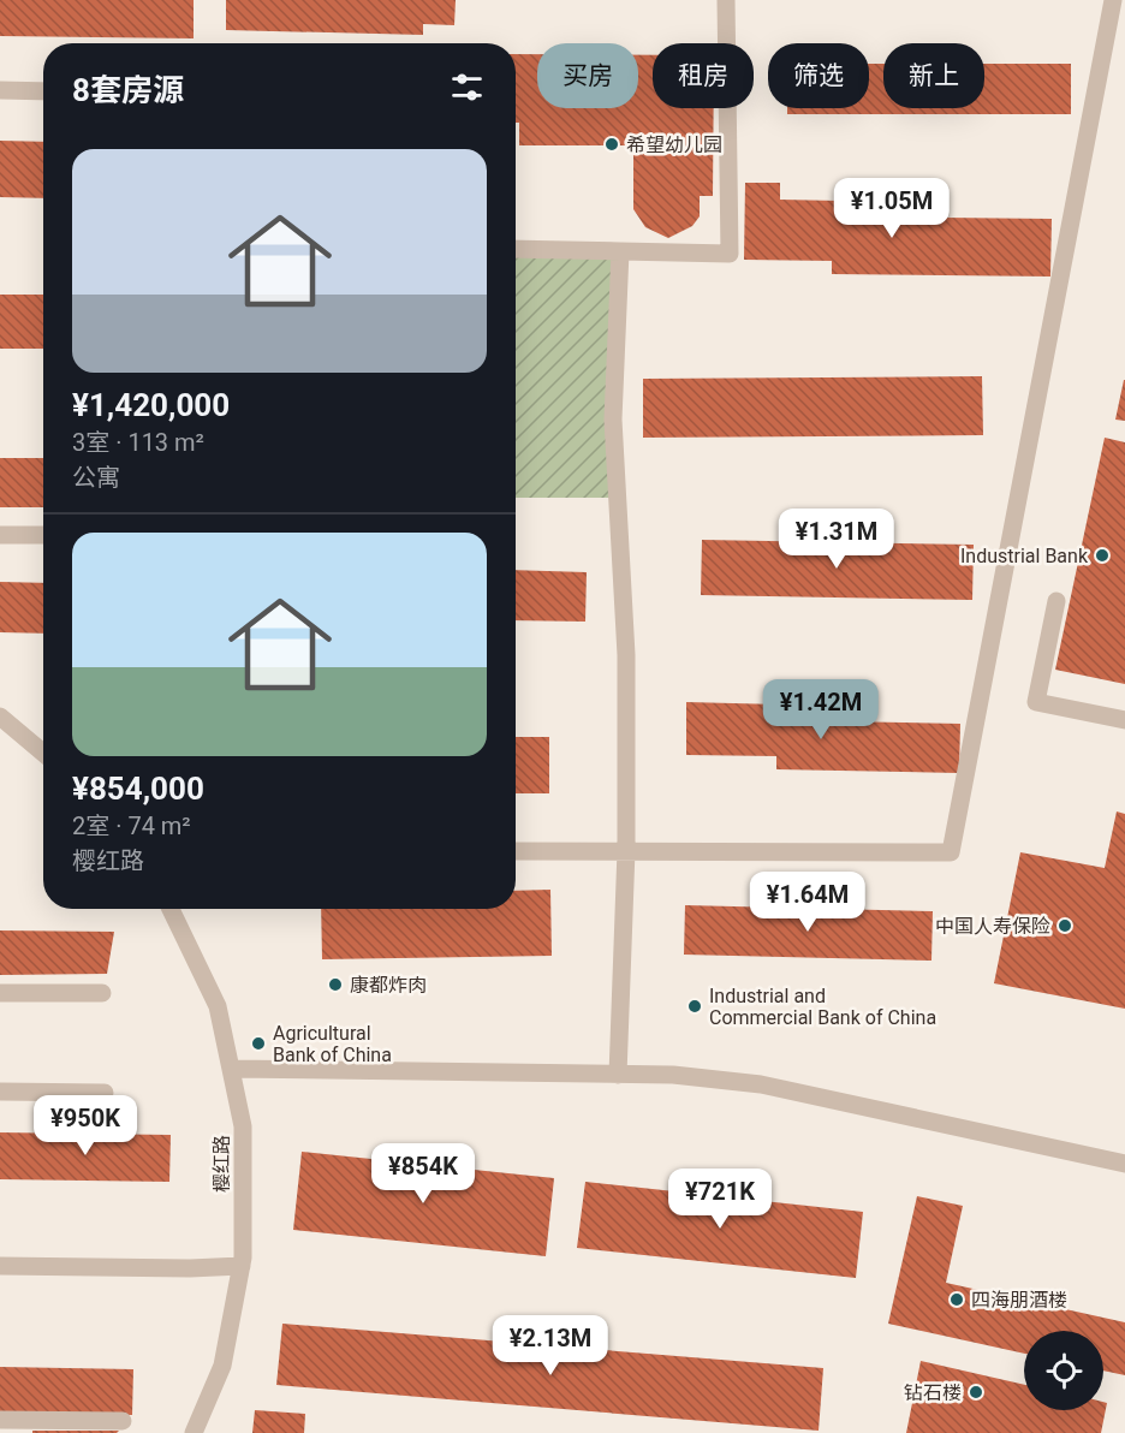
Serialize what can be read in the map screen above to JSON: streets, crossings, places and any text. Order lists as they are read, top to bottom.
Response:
{
  "streets": {
    "street": ["樱红路"]
  },
  "places": [
    "希望幼儿园",
    "Industrial Bank",
    "中国人寿保险",
    "康都炸肉",
    "Industrial and Commercial Bank of China",
    "Agricultural Bank of China",
    "四海朋酒楼",
    "钻石楼"
  ],
  "page": {
    "chip": [
      "买房",
      "租房",
      "筛选",
      "新上"
    ],
    "heading": "8套房源",
    "list": [
      {
        "name": "¥1,420,000",
        "note": "3室 · 113 m² · 公寓"
      },
      {
        "name": "¥854,000",
        "note": "2室 · 74 m² · 樱红路"
      }
    ],
    "price": [
      "¥1.05M",
      "¥1.31M",
      "¥1.42M",
      "¥1.64M",
      "¥950K",
      "¥854K",
      "¥721K",
      "¥2.13M"
    ]
  }
}
